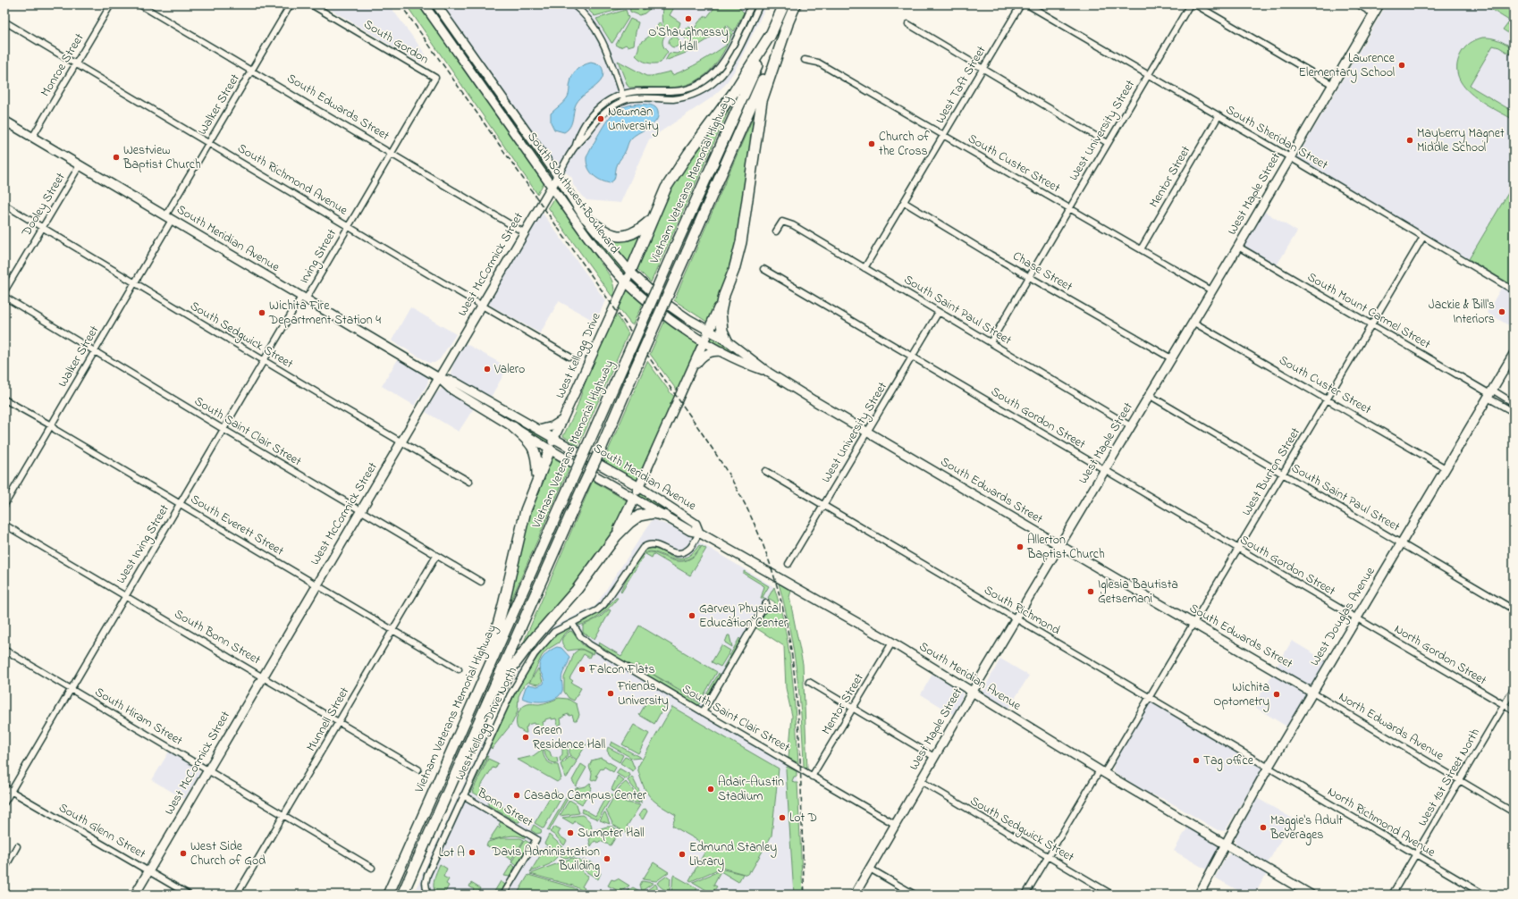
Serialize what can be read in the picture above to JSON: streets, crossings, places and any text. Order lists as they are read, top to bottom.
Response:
{
  "streets": {
    "highway": ["Vietnam Veterans Memorial Highway"],
    "main road": [
      "South Edwards Street",
      "South Southwest Boulevard",
      "West Maple Street",
      "South Meridian Avenue",
      "West McCormick Street",
      "West Kellogg Drive",
      "West Douglas Avenue"
    ],
    "street": [
      "South Gordon",
      "Monroe Street",
      "West Taft Street",
      "Walker Street",
      "West University Street",
      "South Sheridan Street",
      "South Custer Street",
      "Mentor Street",
      "South Richmond Avenue",
      "Dooley Street",
      "Irving Street",
      "Chase Street",
      "South Saint Paul Street",
      "South Mount Carmel Street",
      "South Sedgwick Street",
      "South Gordon Street",
      "South Saint Clair Street",
      "West Burton Street",
      "South Everett Street",
      "West Irving Street",
      "South Richmond",
      "South Bonn Street",
      "North Gordon Street",
      "South Hiram Street",
      "Munnell Street",
      "West Kellogg Drive North",
      "North Edwards Avenue",
      "West 1st Street North",
      "Bonn Street",
      "North Richmond Avenue",
      "South Glenn Street"
    ]
  },
  "crossings": [
    ["South Gordon", "Irving Street"],
    ["Monroe Street", "South Richmond Avenue"],
    ["Monroe Street", "South Meridian Avenue"],
    ["West Taft Street", "South Custer Street"],
    ["West Taft Street", "Chase Street"],
    ["West Taft Street", "South Saint Paul Street"],
    ["Walker Street", "South Edwards Street"],
    ["Walker Street", "South Richmond Avenue"],
    ["Walker Street", "South Meridian Avenue"],
    ["Walker Street", "South Sedgwick Street"],
    ["Walker Street", "South Saint Clair Street"],
    ["Walker Street", "South Everett Street"],
    ["South Edwards Street", "West University Street"],
    ["South Edwards Street", "South Southwest Boulevard"],
    ["South Edwards Street", "West Maple Street"],
    ["South Edwards Street", "Irving Street"],
    ["South Edwards Street", "West McCormick Street"],
    ["South Edwards Street", "West Burton Street"],
    ["South Edwards Street", "West Douglas Avenue"],
    ["South Edwards Street", "North Edwards Avenue"],
    ["West University Street", "South Sheridan Street"],
    ["West University Street", "South Custer Street"],
    ["West University Street", "Chase Street"],
    ["West University Street", "South Saint Paul Street"],
    ["West University Street", "South Gordon Street"],
    ["West University Street", "South Richmond"],
    ["South Sheridan Street", "Mentor Street"],
    ["South Sheridan Street", "West Maple Street"],
    ["South Sheridan Street", "West Burton Street"],
    ["South Custer Street", "Mentor Street"],
    ["South Custer Street", "West Maple Street"],
    ["South Custer Street", "West Burton Street"],
    ["South Custer Street", "West Douglas Avenue"],
    ["Mentor Street", "South Meridian Avenue"],
    ["Mentor Street", "South Saint Clair Street"],
    ["South Richmond Avenue", "Irving Street"],
    ["South Richmond Avenue", "West McCormick Street"],
    ["South Southwest Boulevard", "West McCormick Street"],
    ["South Southwest Boulevard", "West Kellogg Drive"],
    ["West Maple Street", "South Meridian Avenue"],
    ["West Maple Street", "Chase Street"],
    ["West Maple Street", "South Saint Paul Street"],
    ["West Maple Street", "South Mount Carmel Street"],
    ["West Maple Street", "South Sedgwick Street"],
    ["West Maple Street", "South Gordon Street"],
    ["West Maple Street", "South Saint Clair Street"],
    ["West Maple Street", "South Richmond"],
    ["Dooley Street", "South Meridian Avenue"],
    ["Dooley Street", "South Sedgwick Street"],
    ["South Meridian Avenue", "Irving Street"],
    ["South Meridian Avenue", "West McCormick Street"],
    ["South Meridian Avenue", "West Kellogg Drive"],
    ["South Meridian Avenue", "West Burton Street"],
    ["South Meridian Avenue", "West Irving Street"],
    ["South Meridian Avenue", "West Douglas Avenue"],
    ["South Meridian Avenue", "West Kellogg Drive North"],
    ["Irving Street", "West Irving Street"],
    ["West McCormick Street", "South Sedgwick Street"],
    ["West McCormick Street", "South Saint Clair Street"],
    ["West McCormick Street", "South Everett Street"],
    ["West McCormick Street", "South Bonn Street"],
    ["West McCormick Street", "South Hiram Street"],
    ["West McCormick Street", "South Glenn Street"],
    ["South Saint Paul Street", "West Burton Street"],
    ["South Saint Paul Street", "West Douglas Avenue"],
    ["South Mount Carmel Street", "West Burton Street"],
    ["South Mount Carmel Street", "West Douglas Avenue"],
    ["South Sedgwick Street", "West Burton Street"],
    ["South Sedgwick Street", "West Irving Street"],
    ["South Gordon Street", "West Burton Street"],
    ["South Gordon Street", "West Douglas Avenue"],
    ["South Gordon Street", "North Gordon Street"],
    ["South Saint Clair Street", "West Irving Street"],
    ["South Saint Clair Street", "Munnell Street"],
    ["South Saint Clair Street", "West Kellogg Drive North"],
    ["West Burton Street", "South Richmond"],
    ["South Everett Street", "West Irving Street"],
    ["South Everett Street", "Munnell Street"],
    ["West Irving Street", "South Bonn Street"],
    ["West Irving Street", "South Hiram Street"],
    ["West Irving Street", "South Glenn Street"],
    ["South Richmond", "West Douglas Avenue"],
    ["South Richmond", "North Richmond Avenue"],
    ["West Douglas Avenue", "North Gordon Street"],
    ["West Douglas Avenue", "North Edwards Avenue"],
    ["West Douglas Avenue", "North Richmond Avenue"],
    ["South Bonn Street", "Munnell Street"],
    ["North Gordon Street", "West 1st Street North"],
    ["South Hiram Street", "Munnell Street"],
    ["West Kellogg Drive North", "Bonn Street"],
    ["North Edwards Avenue", "West 1st Street North"],
    ["West 1st Street North", "North Richmond Avenue"]
  ],
  "places": [
    "O'Shaughnessy Hall",
    "Lawrence Elementary School",
    "Newman University",
    "Mayberry Magnet Middle School",
    "Church of the Cross",
    "Westview Baptist Church",
    "Jackie & Bill's Interiors",
    "Wichita Fire Department Station 4",
    "Valero",
    "Allerton Baptist Church",
    "Iglesia Bautista Getsemani",
    "Garvey Physical Education Center",
    "Falcon Flats",
    "Friends University",
    "Wichita Optometry",
    "Green Residence Hall",
    "Tag office",
    "Adair-Austin Stadium",
    "Casado Campus Center",
    "Lot D",
    "Maggie's Adult Beverages",
    "Sumpter Hall",
    "Lot A",
    "West Side Church of God",
    "Edmund Stanley Library",
    "Davis Administration Building"
  ]
}
